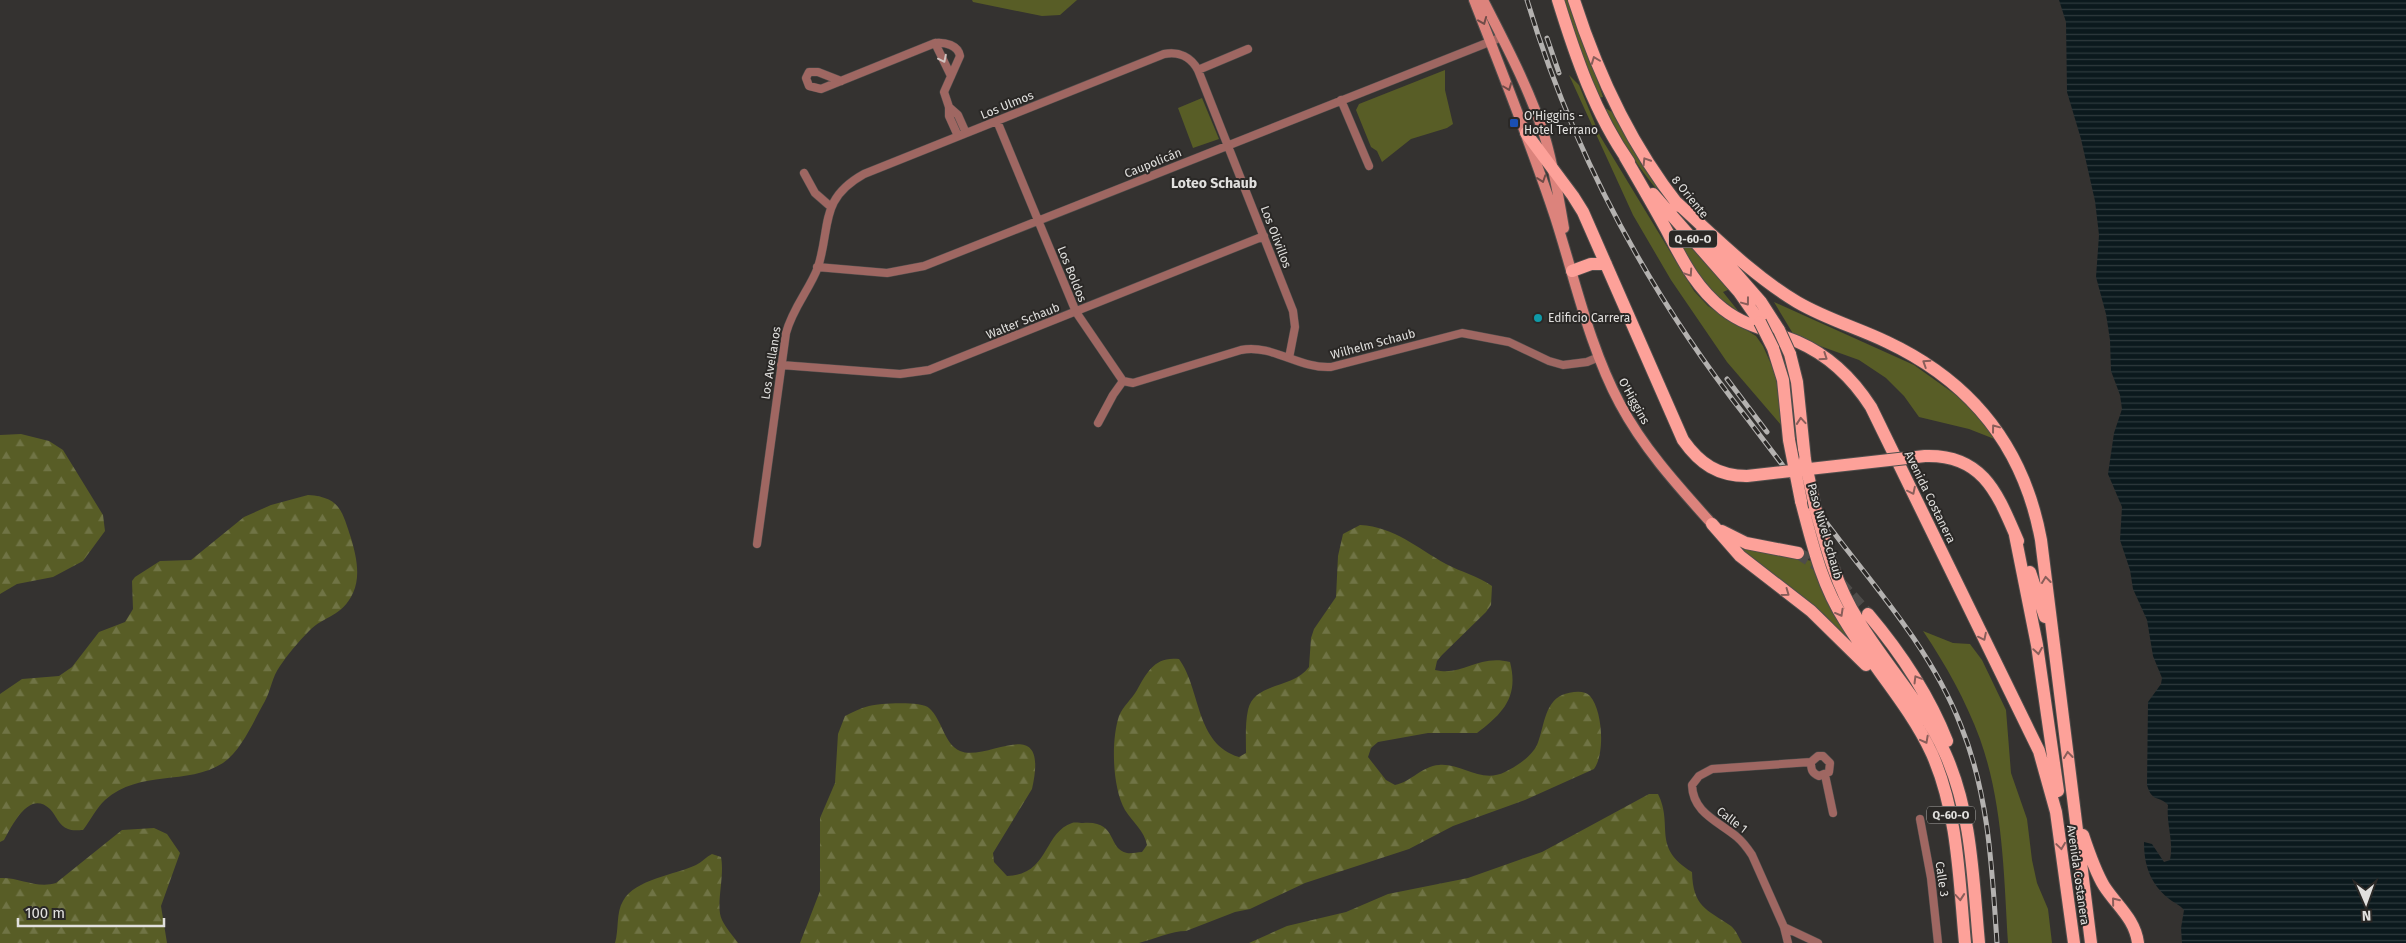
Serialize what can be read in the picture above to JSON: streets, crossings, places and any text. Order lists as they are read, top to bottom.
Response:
{
  "streets": {
    "main road": [
      "8 Oriente",
      "Q-60-O",
      "O'Higgins",
      "Avenida Costanera",
      "Paso Nivel Schaub"
    ],
    "street": [
      "Los Ulmos",
      "Caupolicán",
      "Los Olivillos",
      "Los Boldos",
      "Walter Schaub",
      "Wilhelm Schaub",
      "Los Avellanos",
      "Calle 1",
      "Calle 3"
    ]
  },
  "crossings": [
    ["Los Ulmos", "Los Olivillos"],
    ["Los Ulmos", "Los Boldos"],
    ["Los Ulmos", "Los Avellanos"],
    ["Caupolicán", "Los Olivillos"],
    ["Caupolicán", "Los Boldos"],
    ["Caupolicán", "Los Avellanos"],
    ["Caupolicán", "O'Higgins"],
    ["8 Oriente", "Avenida Costanera"],
    ["8 Oriente", "Paso Nivel Schaub"],
    ["Los Olivillos", "Walter Schaub"],
    ["Los Olivillos", "Wilhelm Schaub"],
    ["Q-60-O", "Paso Nivel Schaub"],
    ["Los Boldos", "Walter Schaub"],
    ["Los Boldos", "Wilhelm Schaub"],
    ["Walter Schaub", "Los Avellanos"],
    ["Wilhelm Schaub", "O'Higgins"]
  ],
  "districts": ["Loteo Schaub"],
  "places": {
    "transit": ["O'Higgins - Hotel Terrano"],
    "other": ["Edificio Carrera"]
  },
  "scale_bar": "100 m",
  "north": "bottom"
}
